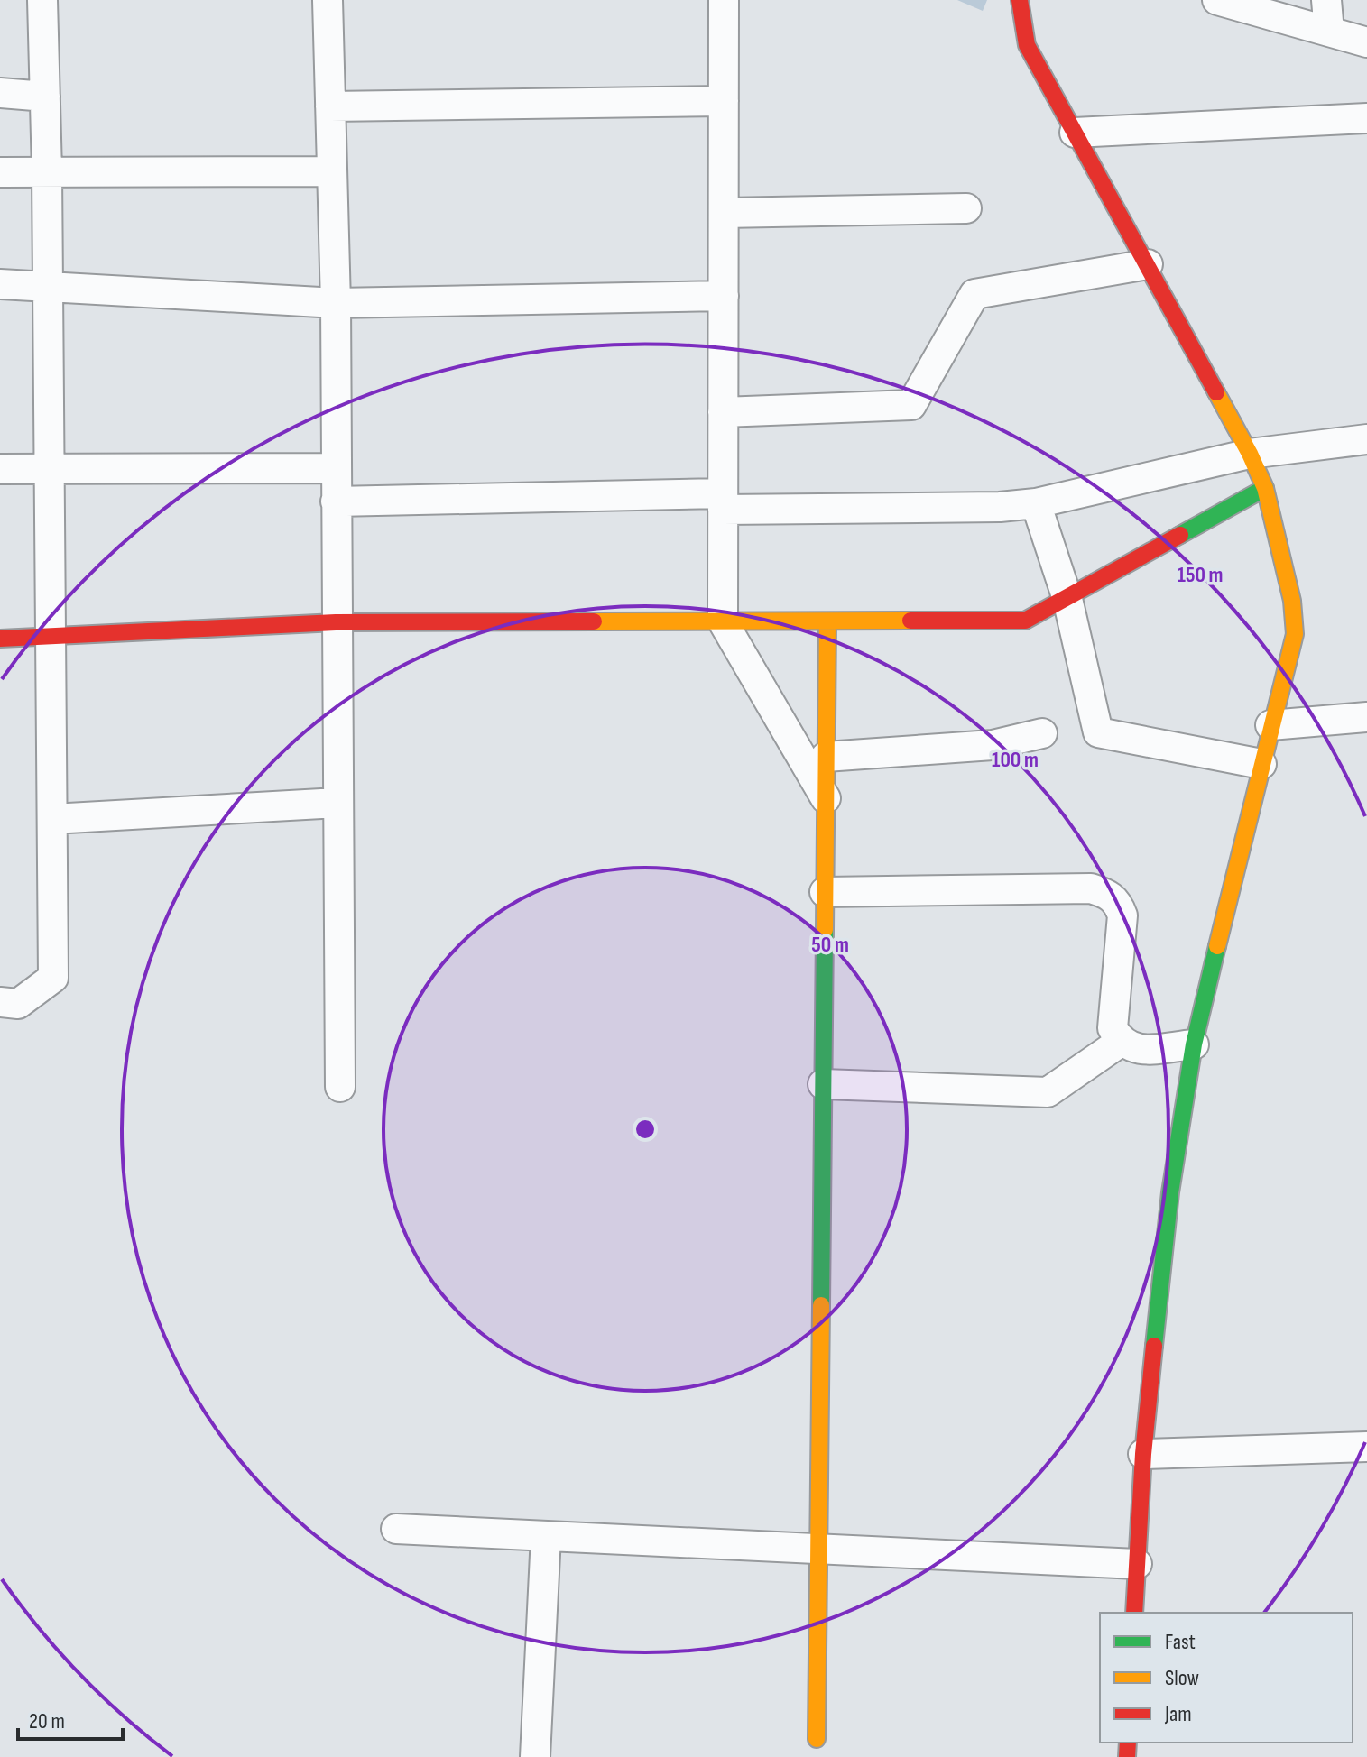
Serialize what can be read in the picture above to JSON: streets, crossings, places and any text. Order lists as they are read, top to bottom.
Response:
{
  "legend": ["Fast", "Slow", "Jam"],
  "scale_bar": "20 m",
  "rings": ["150 m", "100 m", "50 m"]
}
